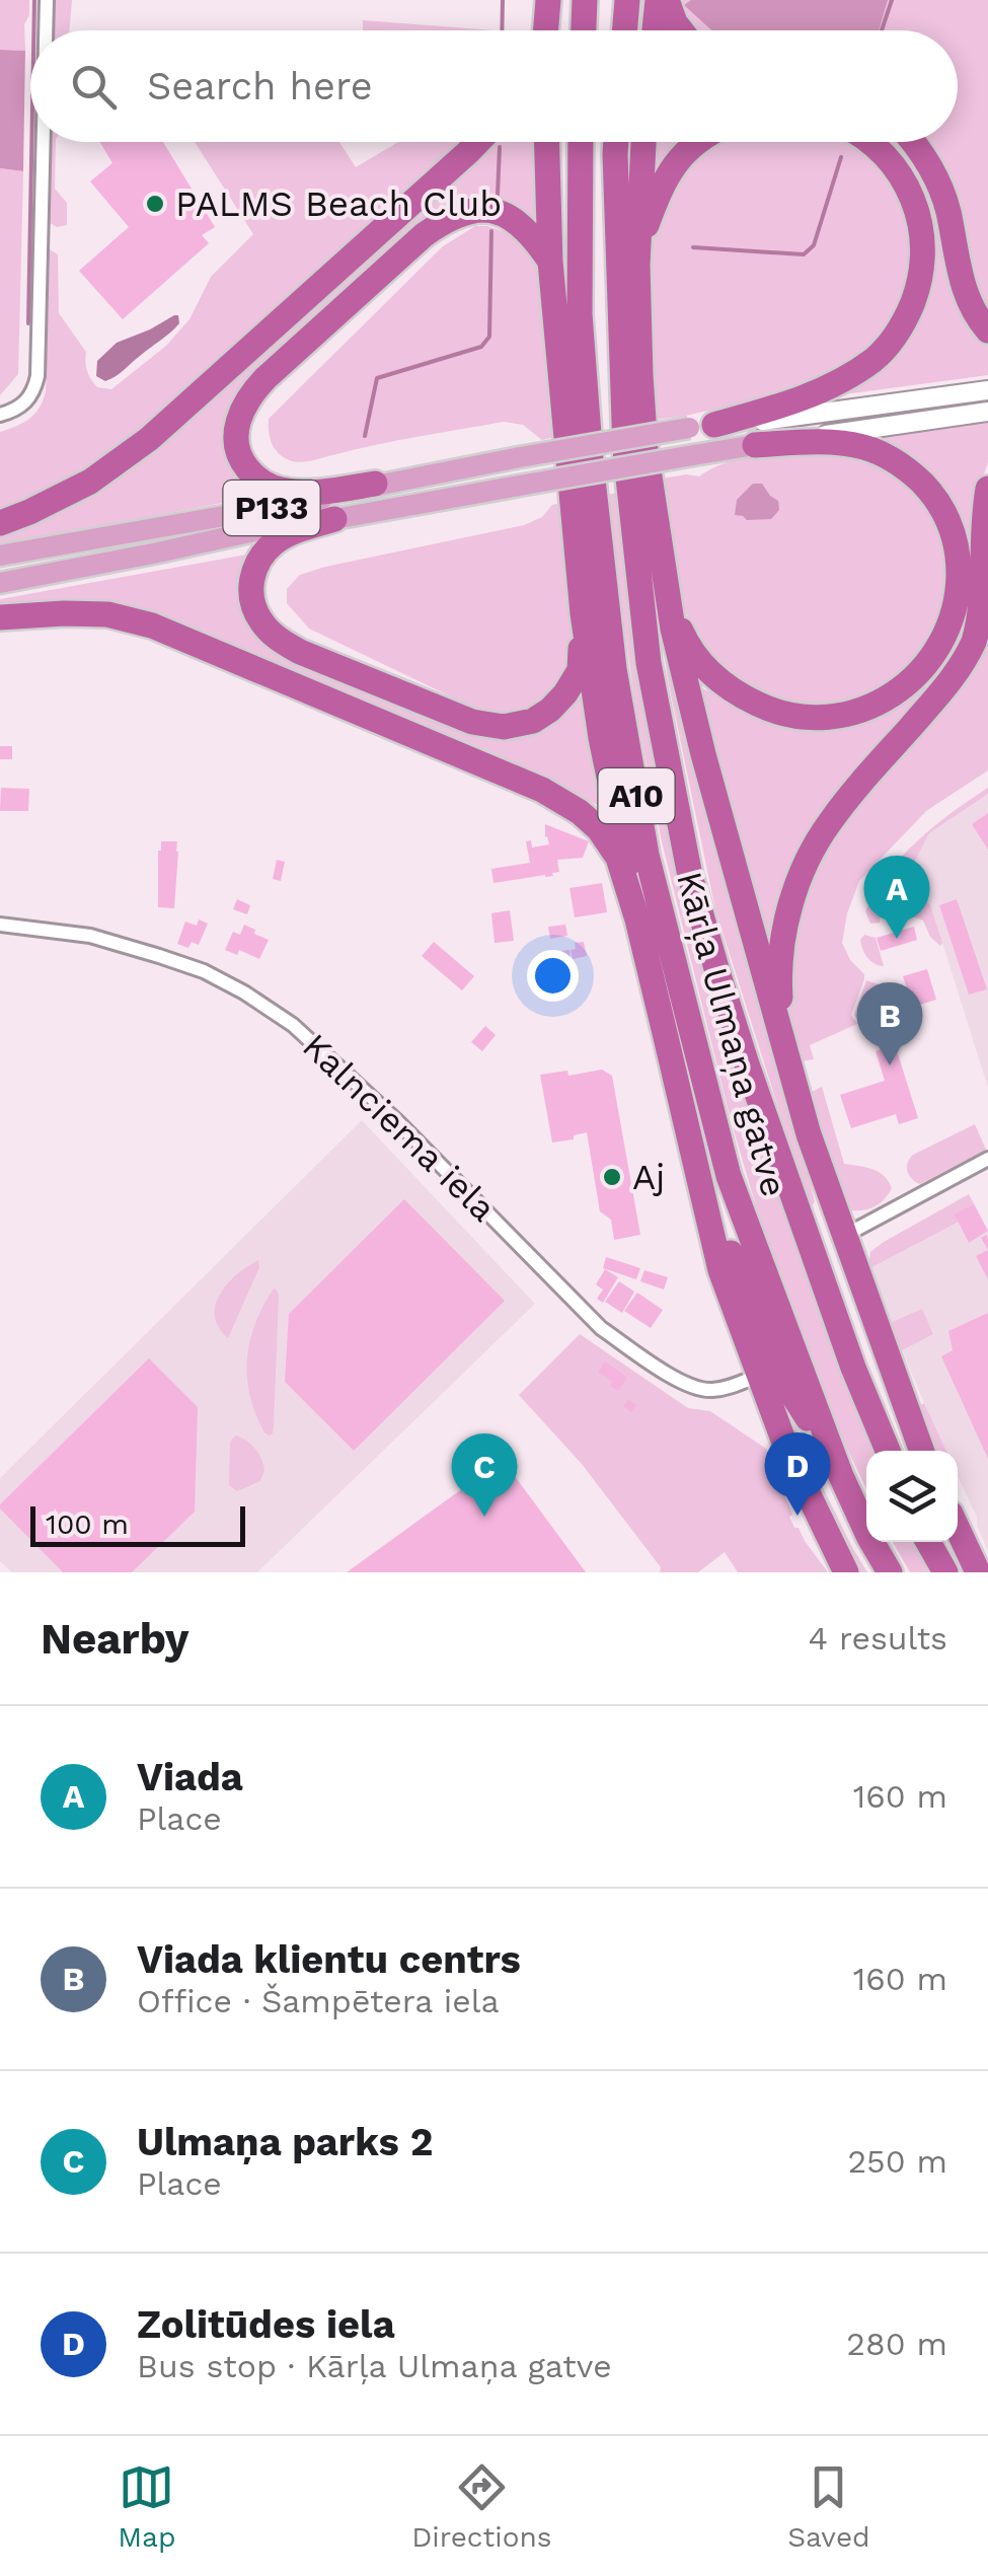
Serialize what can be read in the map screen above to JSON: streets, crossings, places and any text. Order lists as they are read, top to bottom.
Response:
{
  "streets": {
    "highway": ["A10", "Kārļa Ulmaņa gatve"],
    "main road": ["P133"],
    "street": ["Kalnciema iela"]
  },
  "places": ["PALMS Beach Club", "Aj"],
  "scale_bar": "100 m",
  "page": {
    "search": "Search here",
    "pins": [
      "A",
      "B",
      "D",
      "C"
    ],
    "scale": "100 m",
    "heading": ["Nearby", "4 results"],
    "list": [
      {
        "mark": "A",
        "name": "Viada",
        "note": "Place",
        "value": "160 m"
      },
      {
        "mark": "B",
        "name": "Viada klientu centrs",
        "note": "Office · Šampētera iela",
        "value": "160 m"
      },
      {
        "mark": "C",
        "name": "Ulmaņa parks 2",
        "note": "Place",
        "value": "250 m"
      },
      {
        "mark": "D",
        "name": "Zolitūdes iela",
        "note": "Bus stop · Kārļa Ulmaņa gatve",
        "value": "280 m"
      }
    ],
    "nav": ["Map", "Directions", "Saved"]
  }
}
